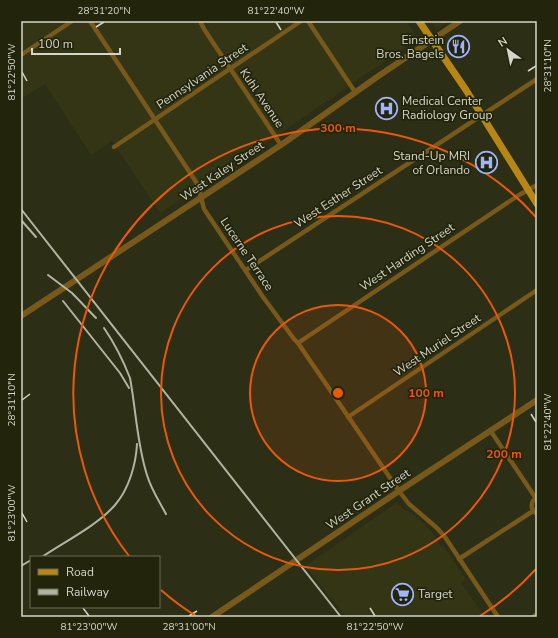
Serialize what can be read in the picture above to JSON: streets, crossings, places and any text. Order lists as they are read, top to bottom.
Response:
{
  "streets": {
    "street": [
      "Pennsylvania Street",
      "Kuhl Avenue",
      "West Kaley Street",
      "West Esther Street",
      "Lucerne Terrace",
      "West Harding Street",
      "West Muriel Street",
      "West Grant Street"
    ]
  },
  "crossings": [
    ["Pennsylvania Street", "Kuhl Avenue"],
    ["Pennsylvania Street", "Lucerne Terrace"],
    ["Kuhl Avenue", "West Kaley Street"],
    ["West Kaley Street", "Lucerne Terrace"],
    ["West Esther Street", "Lucerne Terrace"],
    ["Lucerne Terrace", "West Harding Street"],
    ["Lucerne Terrace", "West Muriel Street"],
    ["Lucerne Terrace", "West Grant Street"]
  ],
  "places": {
    "restaurant": ["Einstein Bros. Bagels"],
    "hospital": ["Medical Center Radiology Group", "Stand-Up MRI of Orlando"],
    "supermarket": ["Target"]
  },
  "legend": ["Road", "Railway"],
  "scale_bar": "100 m",
  "north": "top left",
  "coordinates": [
    "28°31'20\"N",
    "81°22'40\"W",
    "28°31'10\"N",
    "81°22'50\"W",
    "81°23'00\"W",
    "28°31'00\"N"
  ],
  "rings": ["300 m", "100 m", "200 m"]
}
